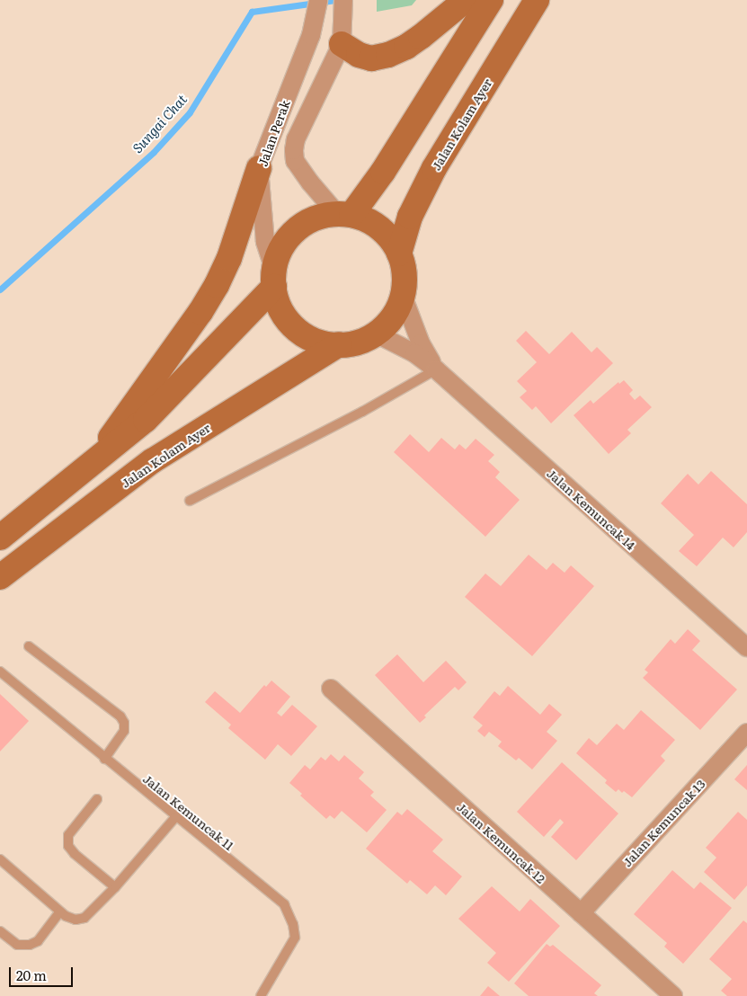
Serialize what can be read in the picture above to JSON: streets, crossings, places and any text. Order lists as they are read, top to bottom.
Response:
{
  "streets": {
    "main road": ["Jalan Kolam Ayer"],
    "street": [
      "Jalan Perak",
      "Jalan Kemuncak 14",
      "Jalan Kemuncak 13",
      "Jalan Kemuncak 12"
    ],
    "lane": ["Jalan Kemuncak 11"]
  },
  "crossings": [
    ["Jalan Kolam Ayer", "Jalan Perak"],
    ["Jalan Kolam Ayer", "Jalan Kemuncak 14"],
    ["Jalan Perak", "Jalan Kemuncak 14"],
    ["Jalan Kemuncak 13", "Jalan Kemuncak 12"]
  ],
  "water": ["Sungai Chat"],
  "scale_bar": "20 m"
}
